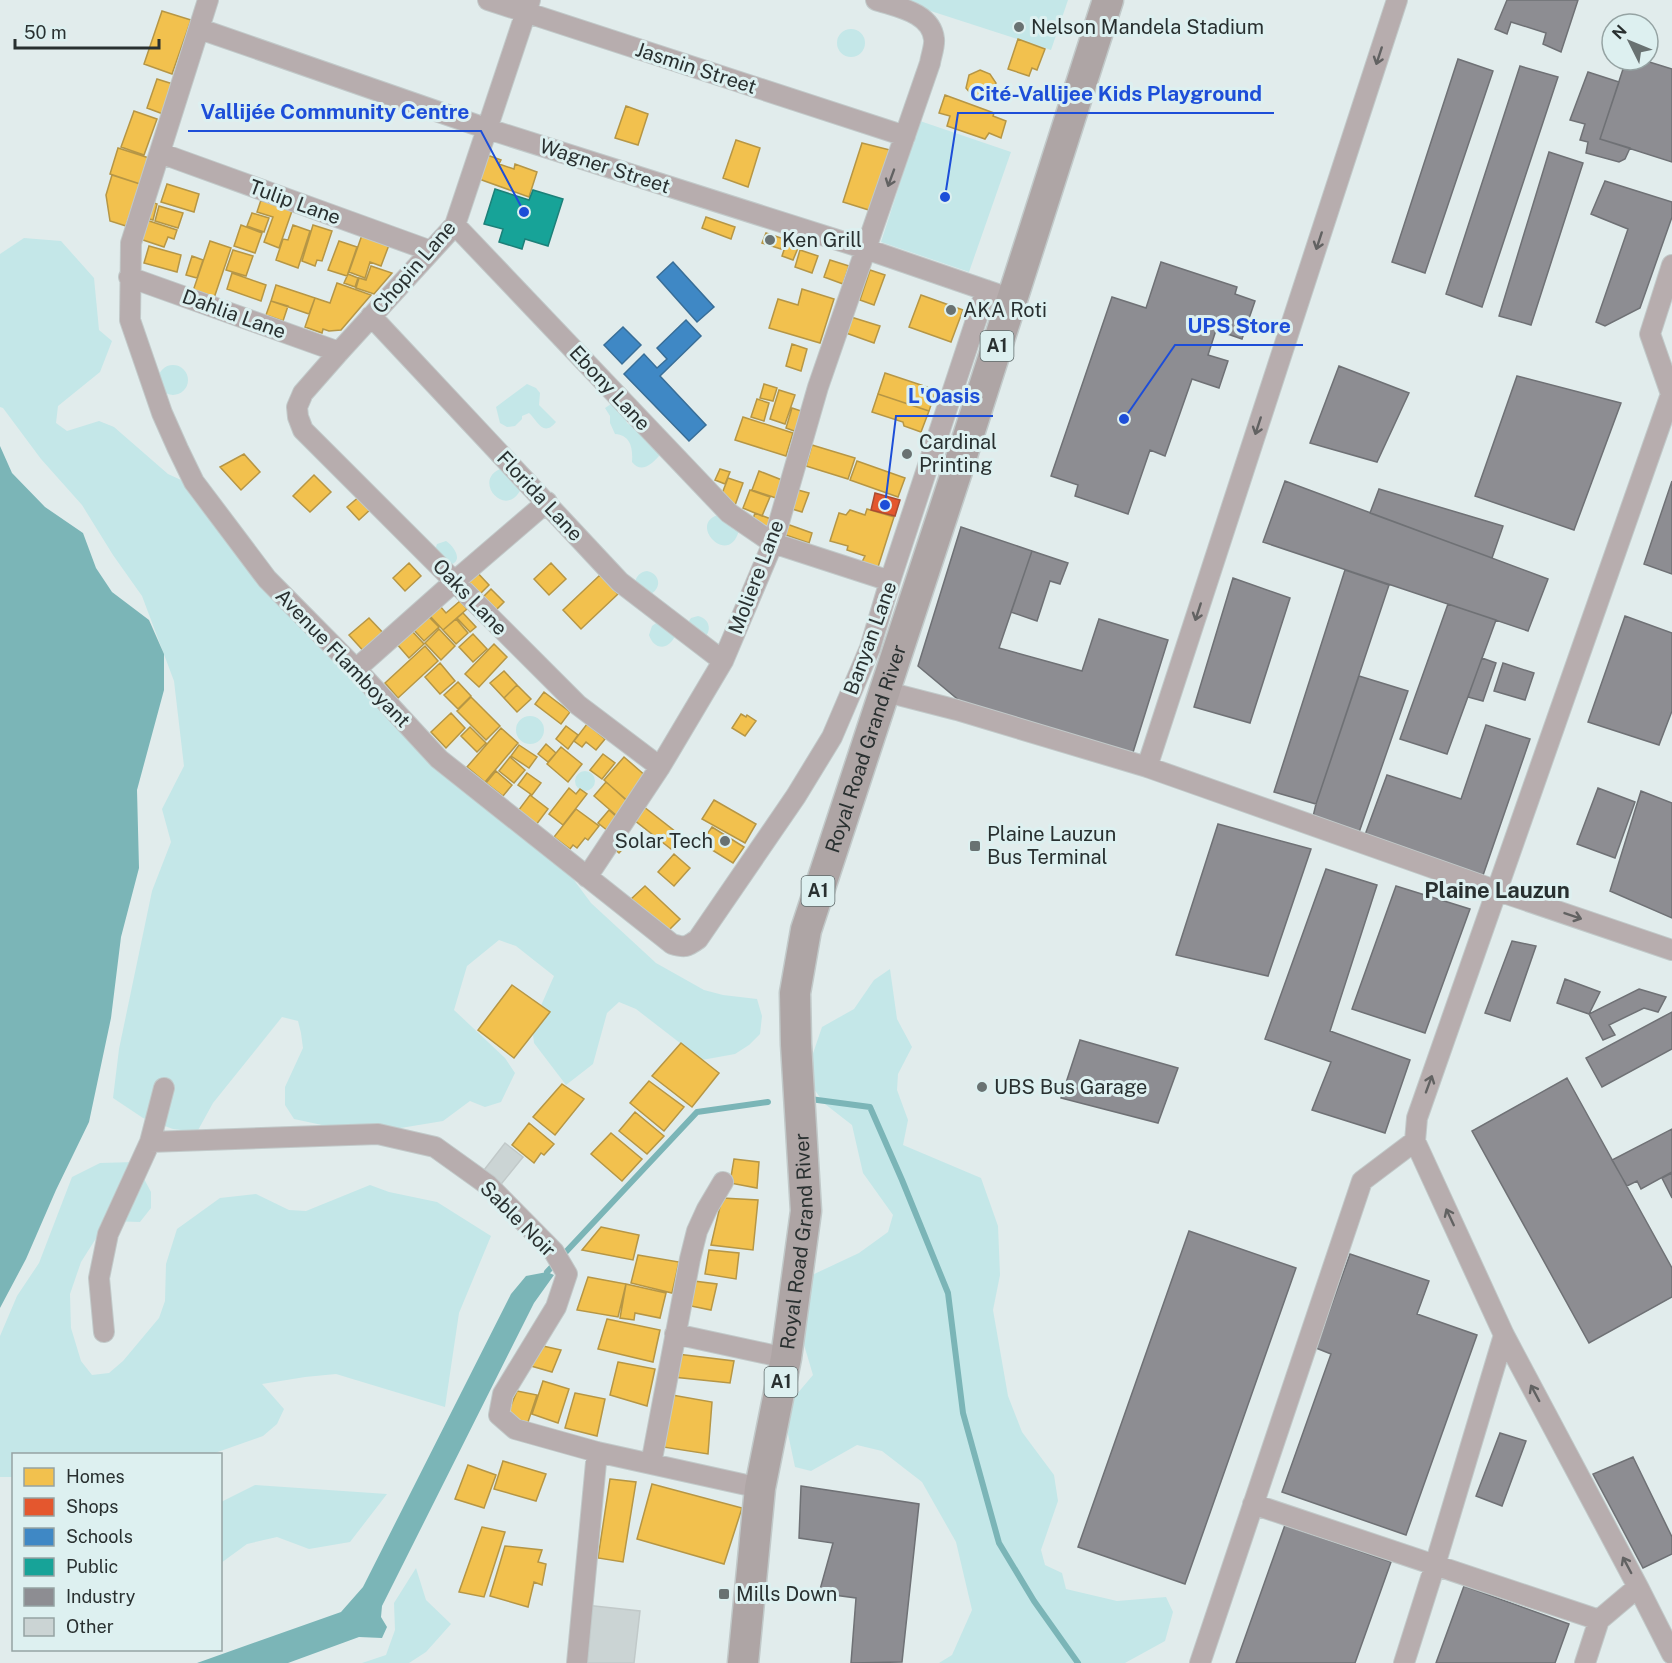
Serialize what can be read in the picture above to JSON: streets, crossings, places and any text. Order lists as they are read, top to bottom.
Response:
{
  "streets": {
    "main road": ["A1", "Royal Road Grand River"],
    "street": [
      "Jasmin Street",
      "Wagner Street",
      "Tulip Lane",
      "Chopin Lane",
      "Dahlia Lane",
      "Ebony Lane",
      "Florida Lane",
      "Moliere Lane",
      "Oaks Lane",
      "Banyan Lane",
      "Avenue Flamboyant",
      "Sable Noir"
    ]
  },
  "crossings": [
    ["Jasmin Street", "Chopin Lane"],
    ["Jasmin Street", "Moliere Lane"],
    ["Wagner Street", "Chopin Lane"],
    ["Wagner Street", "Moliere Lane"],
    ["Wagner Street", "Banyan Lane"],
    ["Wagner Street", "Avenue Flamboyant"],
    ["Wagner Street", "Royal Road Grand River"],
    ["Tulip Lane", "Chopin Lane"],
    ["Tulip Lane", "Avenue Flamboyant"],
    ["Chopin Lane", "Dahlia Lane"],
    ["Chopin Lane", "Ebony Lane"],
    ["Chopin Lane", "Florida Lane"],
    ["Chopin Lane", "Oaks Lane"],
    ["Dahlia Lane", "Avenue Flamboyant"],
    ["Ebony Lane", "Moliere Lane"],
    ["Ebony Lane", "Banyan Lane"],
    ["Florida Lane", "Moliere Lane"],
    ["Moliere Lane", "Oaks Lane"],
    ["Moliere Lane", "Avenue Flamboyant"],
    ["Banyan Lane", "Avenue Flamboyant"],
    ["Banyan Lane", "Royal Road Grand River"],
    ["Royal Road Grand River", "Sable Noir"]
  ],
  "districts": ["Plaine Lauzun"],
  "places": {
    "other": [
      "Nelson Mandela Stadium",
      "Cité-Vallijee Kids Playground",
      "Vallijée Community Centre",
      "Ken Grill",
      "AKA Roti",
      "UPS Store",
      "Cardinal Printing",
      "L'Oasis",
      "Solar Tech",
      "UBS Bus Garage"
    ],
    "transit": ["Plaine Lauzun Bus Terminal", "Mills Down"]
  },
  "legend": [
    "Homes",
    "Shops",
    "Schools",
    "Public",
    "Industry",
    "Other"
  ],
  "scale_bar": "50 m",
  "north": "top left"
}
